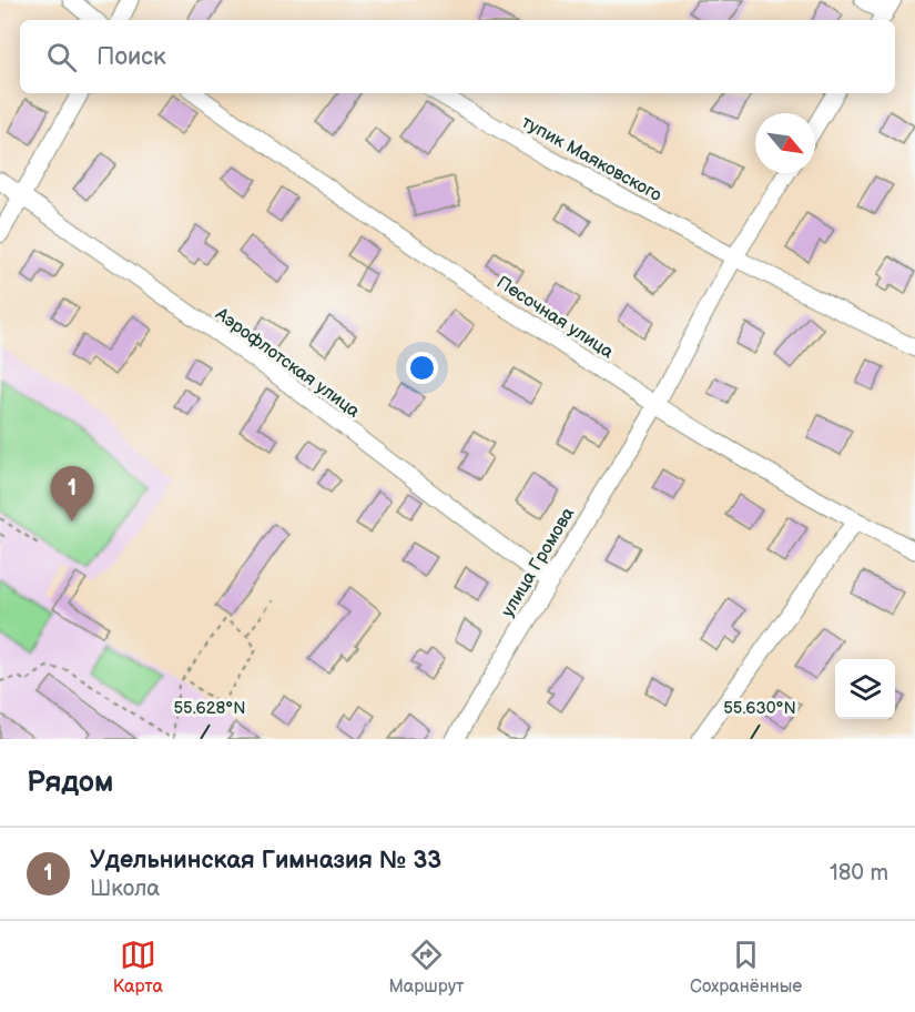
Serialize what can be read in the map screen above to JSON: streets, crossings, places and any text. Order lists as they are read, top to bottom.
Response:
{
  "streets": {
    "street": [
      "тупик Маяковского",
      "Песочная улица",
      "Аэрофлотская улица",
      "улица Громова"
    ]
  },
  "crossings": [
    ["тупик Маяковского", "улица Громова"],
    ["Песочная улица", "улица Громова"],
    ["Аэрофлотская улица", "улица Громова"]
  ],
  "north": "bottom right",
  "page": {
    "search": "Поиск",
    "pins": "1",
    "heading": "Рядом",
    "list": [
      {
        "mark": "1",
        "name": "Удельнинская Гимназия № 33",
        "note": "Школа",
        "value": "180 m"
      }
    ],
    "nav": ["Карта", "Маршрут", "Сохранённые"]
  },
  "coordinates": ["55.628°N", "55.630°N"]
}
